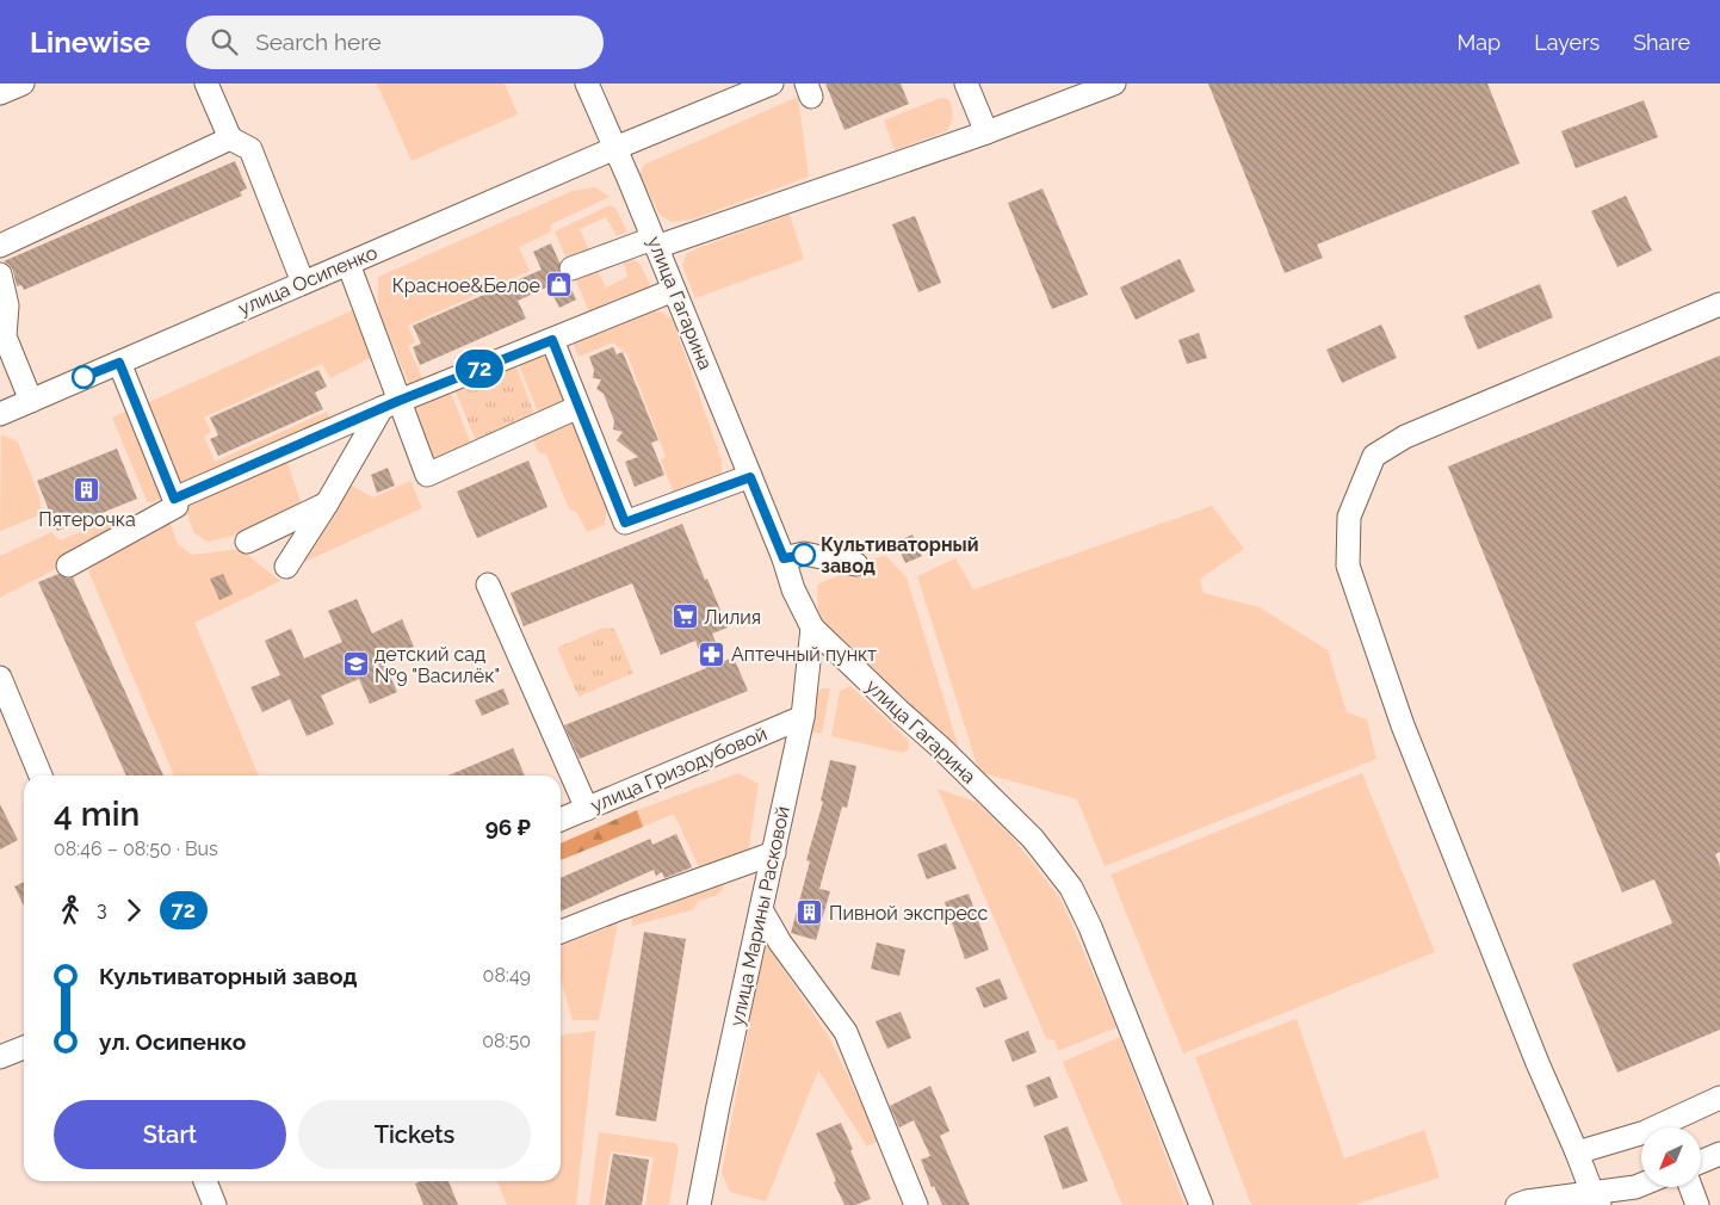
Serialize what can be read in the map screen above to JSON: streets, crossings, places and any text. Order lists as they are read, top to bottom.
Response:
{
  "streets": {
    "street": [
      "улица Осипенко",
      "улица Гагарина",
      "улица Гризодубовой",
      "улица Марины Расковой"
    ]
  },
  "crossings": [
    ["улица Осипенко", "улица Гагарина"],
    ["улица Гагарина", "улица Марины Расковой"],
    ["улица Гризодубовой", "улица Марины Расковой"]
  ],
  "places": {
    "shop": ["Красное&Белое"],
    "building": ["Пятерочка", "Пивной экспресс"],
    "other": ["Культиваторный завод"],
    "supermarket": ["Лилия"],
    "pharmacy": ["Аптечный пункт"],
    "school or university": ["детский сад №9 \"Василёк\""]
  },
  "lines": ["bus line 72"],
  "north": "bottom left",
  "page": {
    "header": "Linewise",
    "search": "Search here",
    "nav": ["Map", "Layers", "Share"],
    "on_map": "72",
    "heading": ["4 min", "08:46 – 08:50 · Bus", "96 ₽"],
    "legs": ["3", "72"],
    "list": [
      {
        "name": "Культиваторный завод",
        "value": "08:49"
      },
      {
        "name": "ул. Осипенко",
        "value": "08:50"
      }
    ],
    "buttons": ["Start", "Tickets"]
  }
}
